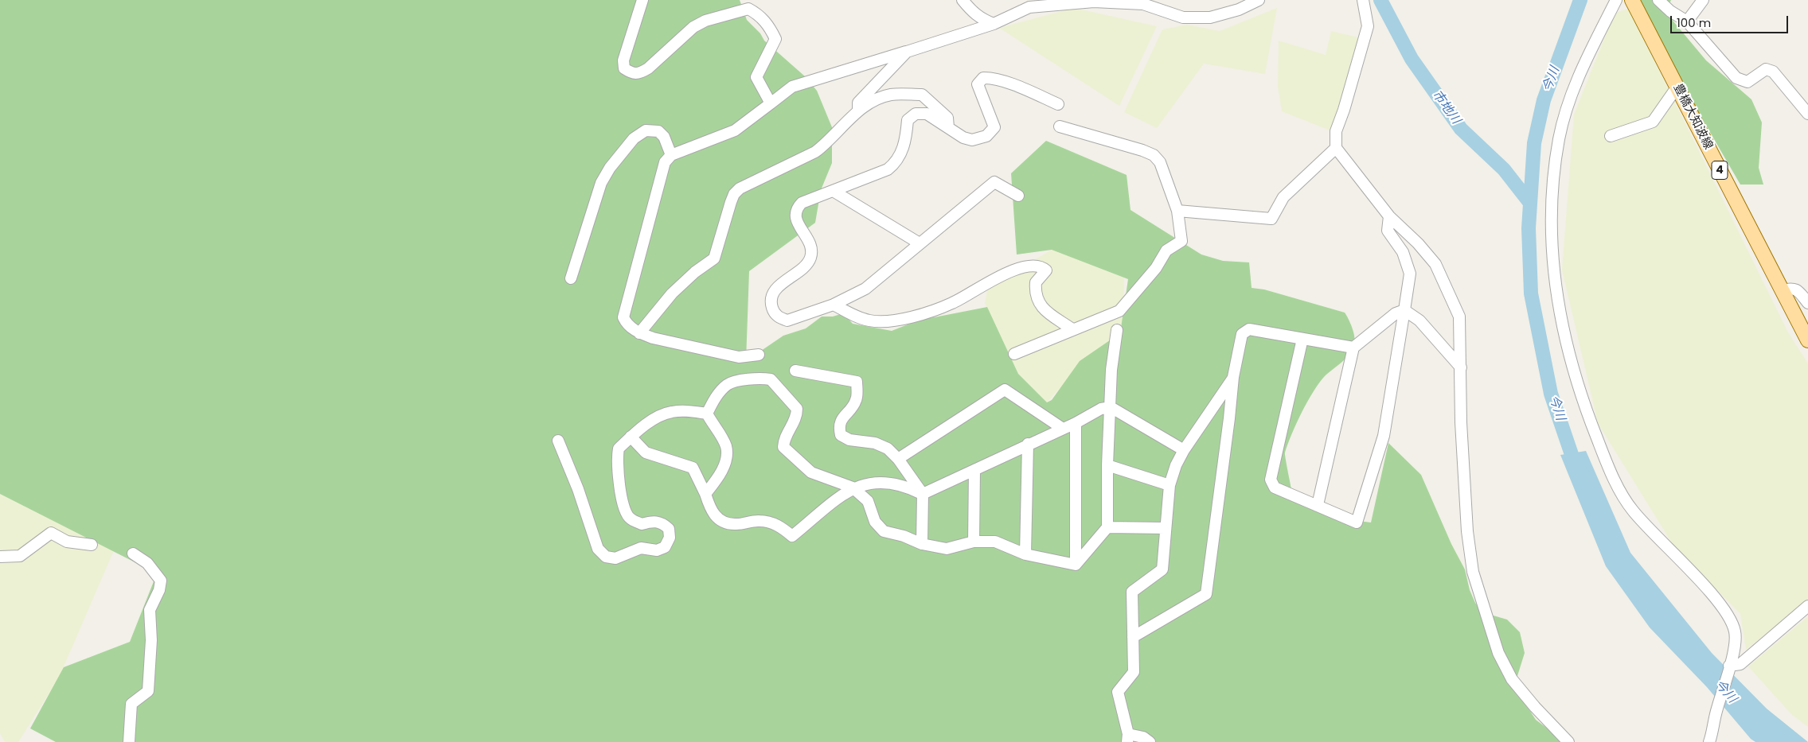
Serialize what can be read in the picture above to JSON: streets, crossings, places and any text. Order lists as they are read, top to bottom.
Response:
{
  "streets": {
    "main road": ["豊橋大知波線", "4"]
  },
  "water": ["今川", "市地川"],
  "scale_bar": "100 m"
}
